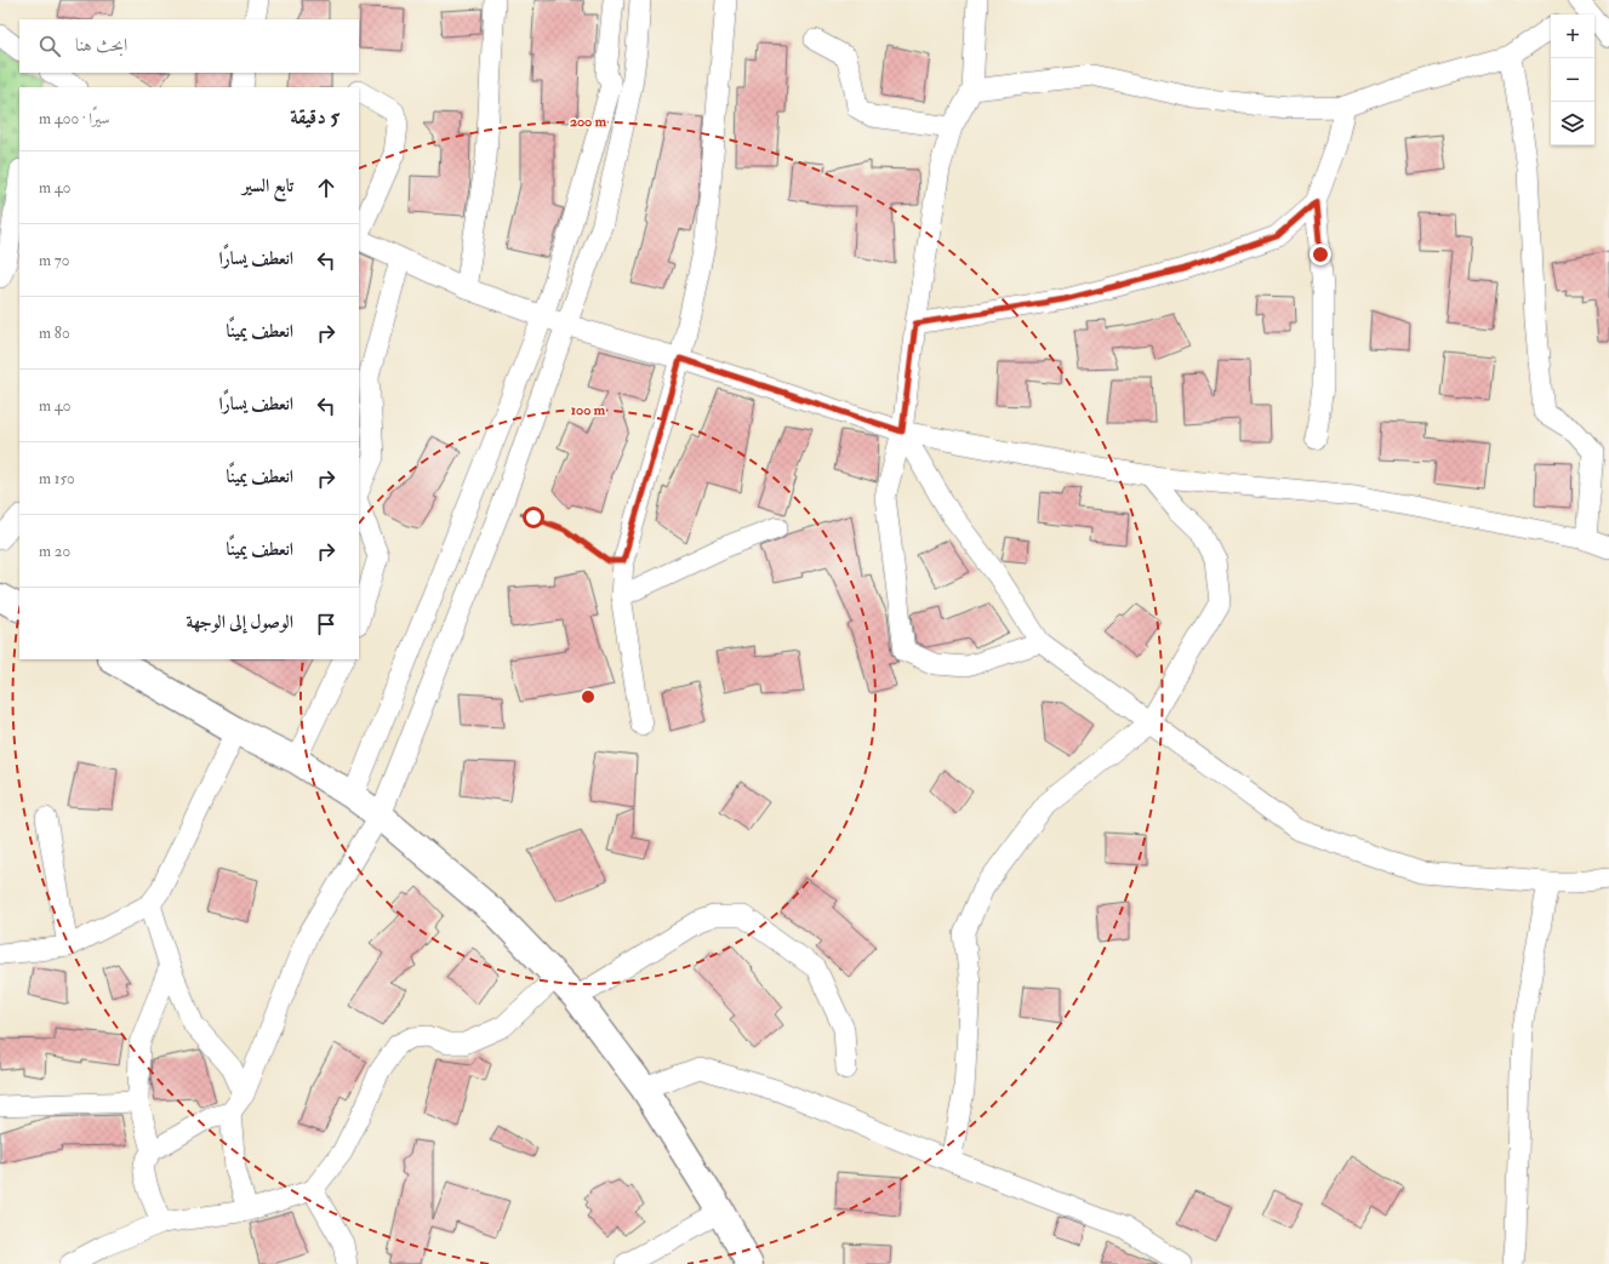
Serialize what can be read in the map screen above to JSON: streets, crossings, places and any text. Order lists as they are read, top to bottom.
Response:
{
  "page": {
    "map_buttons": ["+", "−"],
    "search": "ابحث هنا",
    "heading": ["5 دقيقة", "سيرًا · 400 m"],
    "list": [
      ["تابع السير", "40 m"],
      ["انعطف يسارًا", "70 m"],
      ["انعطف يمينًا", "80 m"],
      ["انعطف يسارًا", "40 m"],
      ["انعطف يمينًا", "150 m"],
      ["انعطف يمينًا", "20 m"],
      "الوصول إلى الوجهة"
    ]
  },
  "rings": ["200 m", "100 m"]
}
